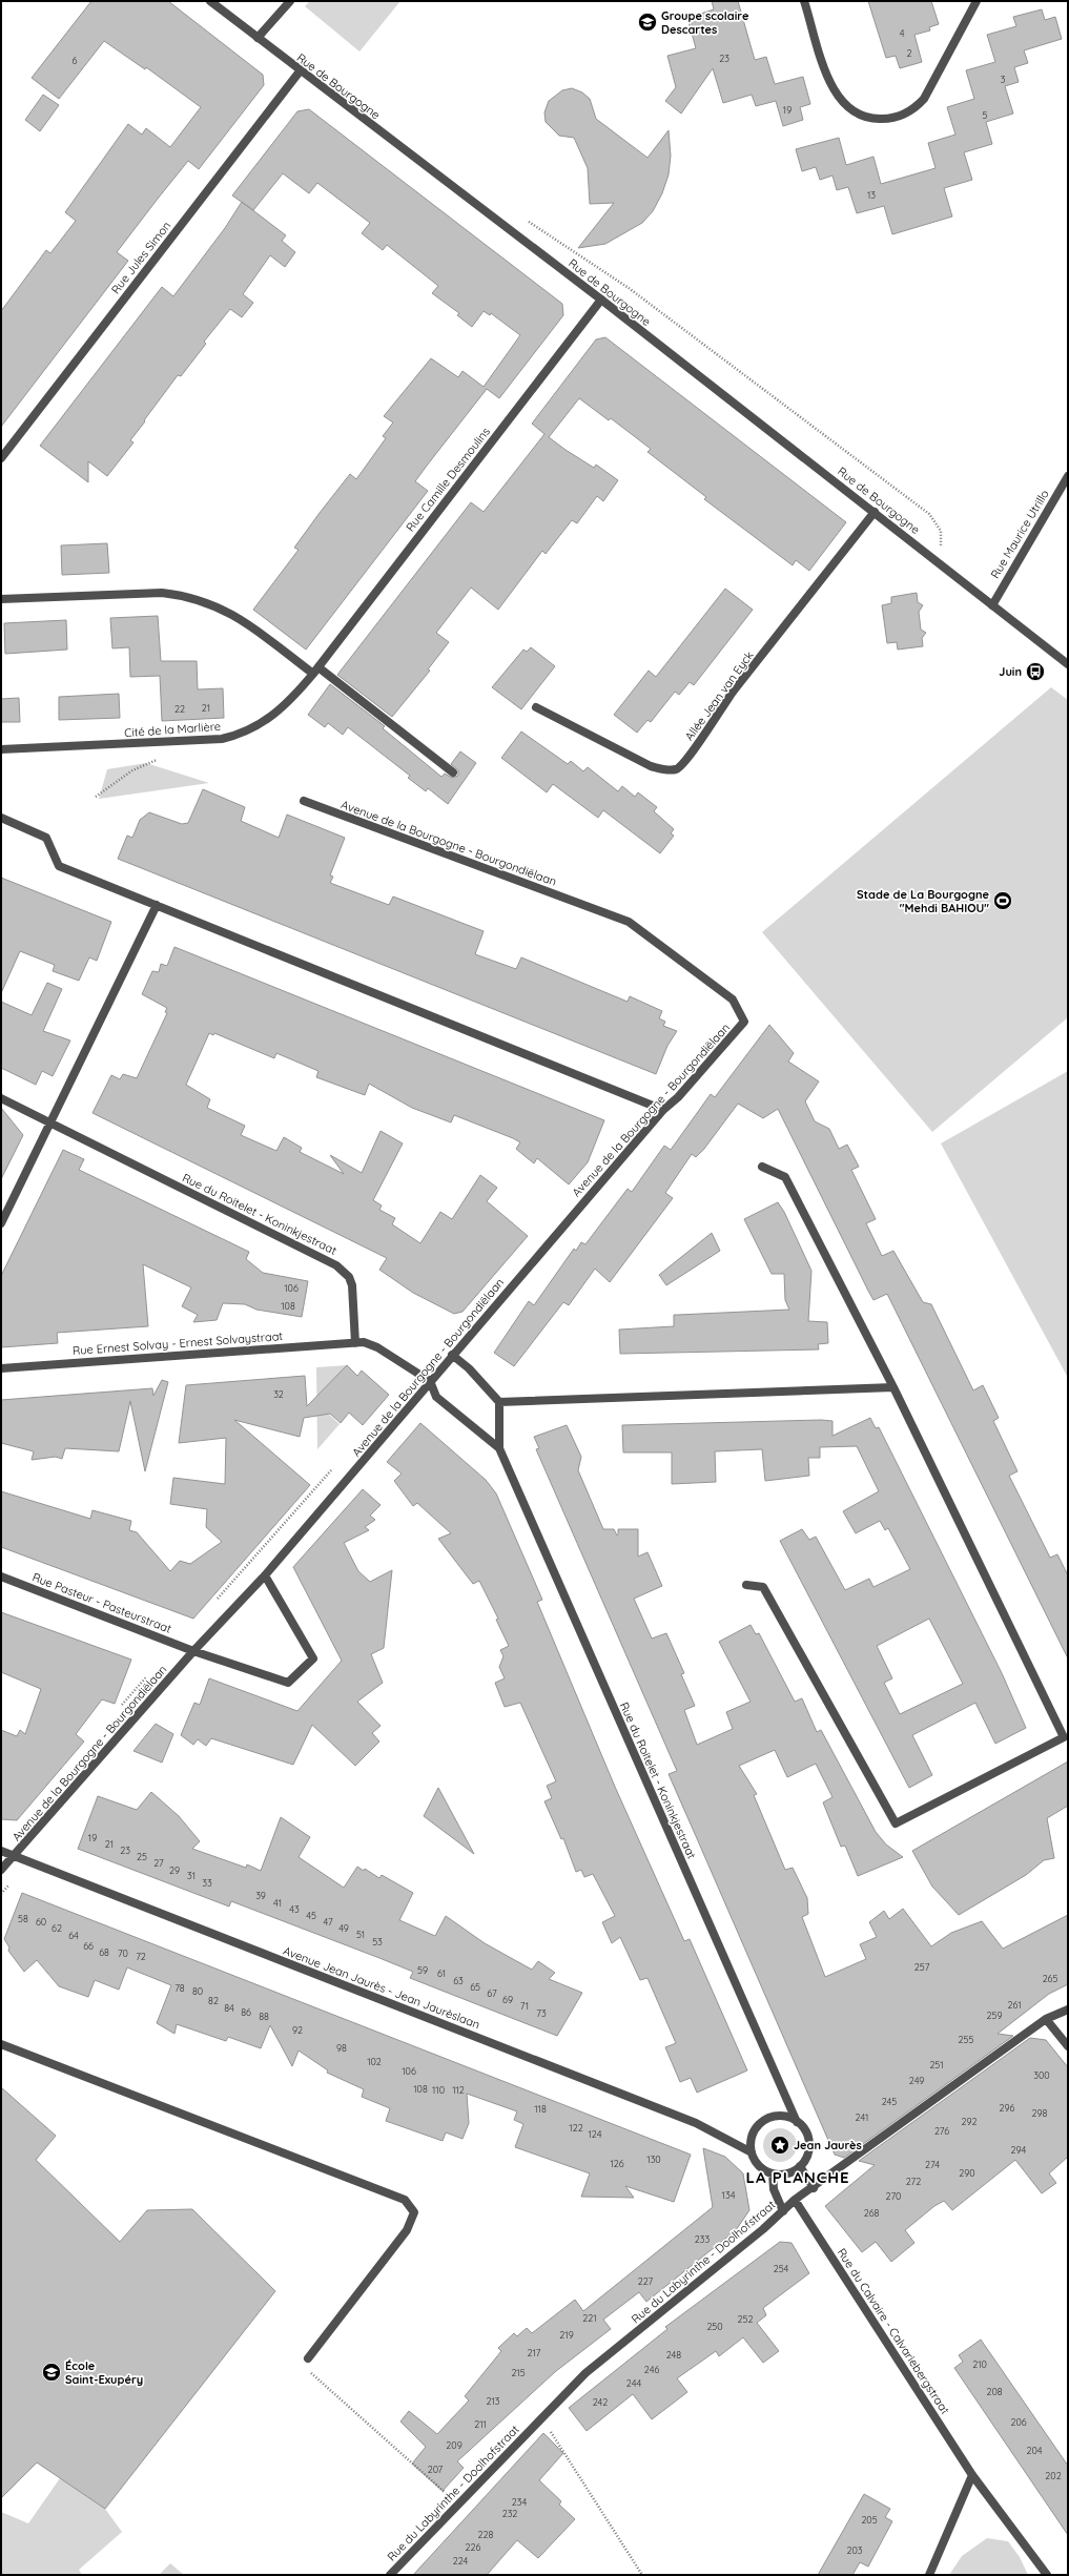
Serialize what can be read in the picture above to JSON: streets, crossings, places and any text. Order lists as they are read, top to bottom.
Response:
{
  "streets": {
    "street": [
      "Rue de Bourgogne",
      "Rue Jules Simon",
      "Rue Camille Desmoulins",
      "Rue Maurice Utrillo",
      "Allée Jean van Eyck",
      "Cité de la Marlière",
      "Avenue de la Bourgogne - Bourgondiëlaan",
      "Rue du Roitelet - Koninkjestraat",
      "Rue Ernest Solvay - Ernest Solvaystraat",
      "Rue Pasteur - Pasteurstraat",
      "Avenue Jean Jaurès - Jean Jaurèslaan",
      "Rue du Labyrinthe - Doolhofstraat",
      "Rue du Calvaire - Calvariebergstraat"
    ]
  },
  "crossings": [
    ["Rue de Bourgogne", "Rue Jules Simon"],
    ["Rue de Bourgogne", "Rue Camille Desmoulins"],
    ["Rue de Bourgogne", "Rue Maurice Utrillo"],
    ["Rue de Bourgogne", "Allée Jean van Eyck"],
    ["Rue Camille Desmoulins", "Cité de la Marlière"],
    ["Avenue de la Bourgogne - Bourgondiëlaan", "Rue du Roitelet - Koninkjestraat"],
    ["Avenue de la Bourgogne - Bourgondiëlaan", "Rue Pasteur - Pasteurstraat"],
    ["Avenue de la Bourgogne - Bourgondiëlaan", "Avenue Jean Jaurès - Jean Jaurèslaan"],
    ["Rue du Roitelet - Koninkjestraat", "Rue Ernest Solvay - Ernest Solvaystraat"],
    ["Rue du Roitelet - Koninkjestraat", "Avenue Jean Jaurès - Jean Jaurèslaan"],
    ["Rue du Labyrinthe - Doolhofstraat", "Rue du Calvaire - Calvariebergstraat"]
  ],
  "districts": ["LA PLANCHE"],
  "places": {
    "school or university": ["Groupe scolaire Descartes", "École Saint-Exupéry"],
    "bus stop": ["Juin"],
    "sports": ["Stade de La Bourgogne \"Mehdi BAHIOU\""],
    "place": ["Jean Jaurès"]
  },
  "house_numbers": [
    "4",
    "2",
    "23",
    "6",
    "3",
    "19",
    "5",
    "13",
    "21",
    "22",
    "106",
    "108",
    "32",
    "19",
    "21",
    "23",
    "25",
    "27",
    "29",
    "31",
    "33",
    "39",
    "41",
    "43",
    "45",
    "58",
    "60",
    "47",
    "62",
    "49",
    "51",
    "64",
    "53",
    "66",
    "68",
    "70",
    "72",
    "257",
    "59",
    "61",
    "265",
    "63",
    "65",
    "78",
    "80",
    "67",
    "69",
    "82",
    "261",
    "71",
    "84",
    "86",
    "73",
    "259",
    "88",
    "92",
    "255",
    "98",
    "102",
    "251",
    "106",
    "300",
    "249",
    "108",
    "110",
    "112",
    "245",
    "296",
    "118",
    "298",
    "241",
    "292",
    "122",
    "276",
    "124",
    "294",
    "130",
    "126",
    "274",
    "290",
    "272",
    "134",
    "270",
    "268",
    "233",
    "254",
    "227",
    "221",
    "252",
    "250",
    "219",
    "217",
    "248",
    "210",
    "246",
    "215",
    "244",
    "208",
    "213",
    "242",
    "206",
    "211",
    "209",
    "204",
    "207",
    "202",
    "234",
    "232",
    "205",
    "228",
    "226",
    "203",
    "224"
  ]
}
